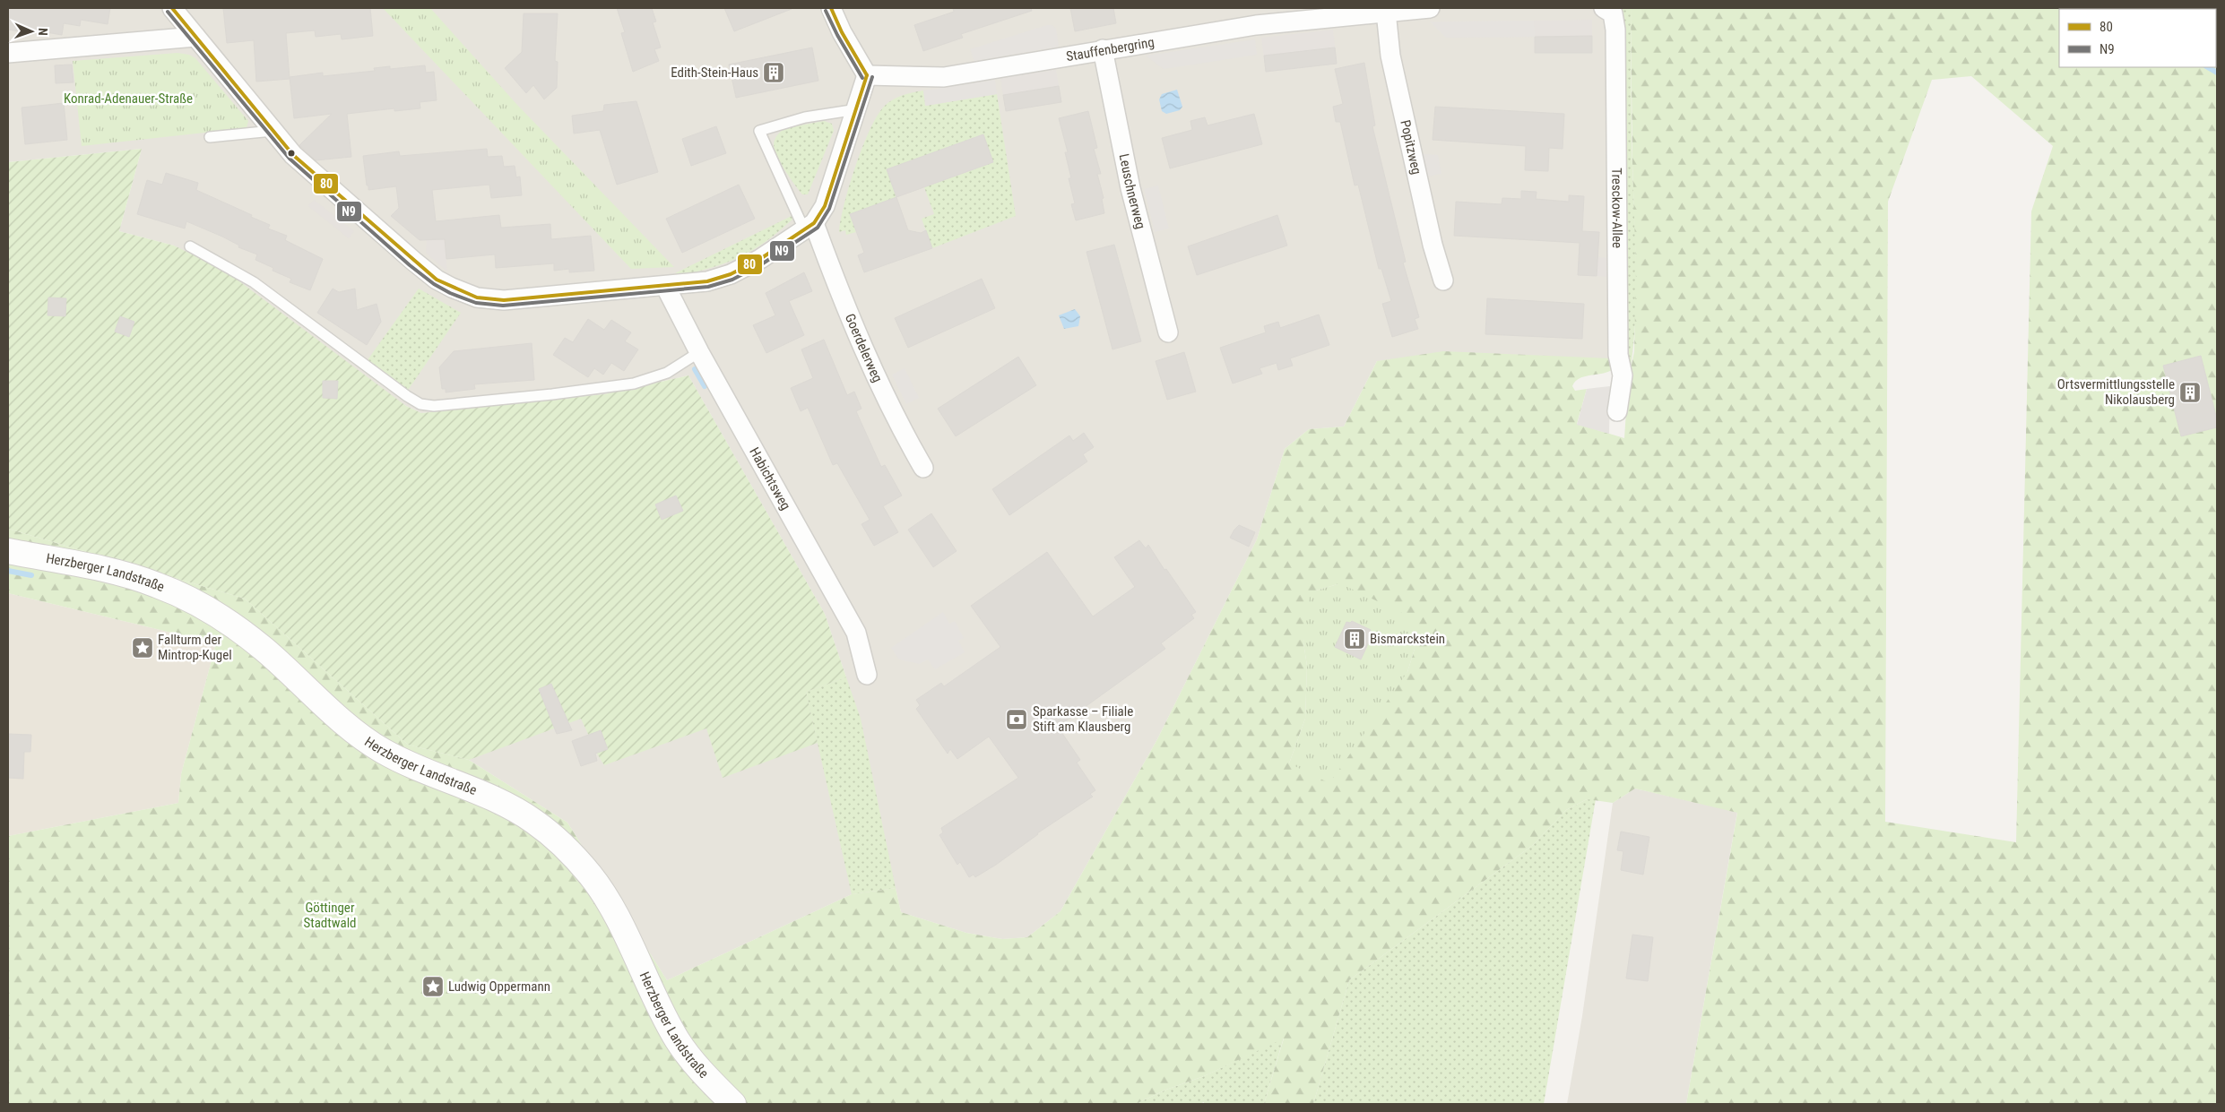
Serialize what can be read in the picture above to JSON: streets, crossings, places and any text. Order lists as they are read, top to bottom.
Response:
{
  "streets": {
    "street": [
      "Stauffenbergring",
      "Popitzweg",
      "Leuschnerweg",
      "Tresckow-Allee",
      "Goerdelerweg",
      "Habichtsweg",
      "Herzberger Landstraße"
    ]
  },
  "crossings": [
    ["Stauffenbergring", "Popitzweg"],
    ["Stauffenbergring", "Leuschnerweg"]
  ],
  "parks": ["Konrad-Adenauer-Straße", "Göttinger Stadtwald"],
  "places": {
    "building": ["Edith-Stein-Haus", "Ortsvermittlungsstelle Nikolausberg", "Bismarckstein"],
    "place": ["Fallturm der Mintrop-Kugel", "Ludwig Oppermann"],
    "bank": ["Sparkasse – Filiale Stift am Klausberg"]
  },
  "lines": ["transit line 80", "transit line N9"],
  "legend": ["80", "N9"],
  "north": "right"
}
